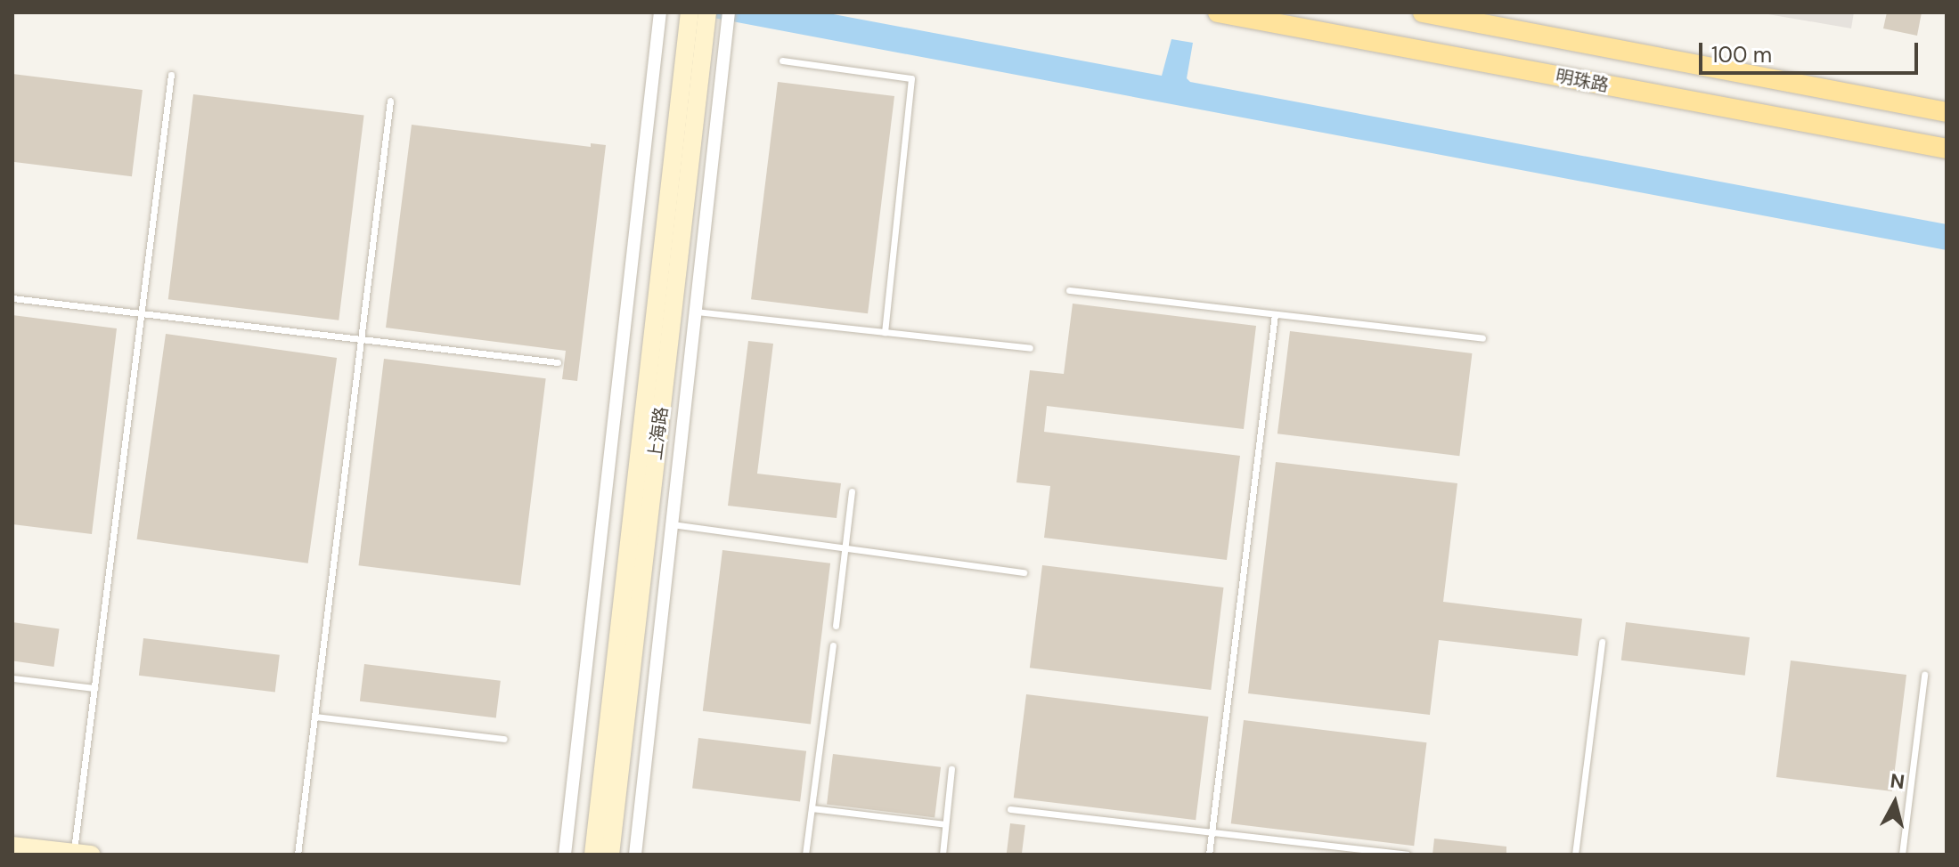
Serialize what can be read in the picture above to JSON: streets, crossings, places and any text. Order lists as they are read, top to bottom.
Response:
{
  "streets": {
    "main road": ["明珠路", "上海路"]
  },
  "scale_bar": "100 m",
  "north": "top"
}
